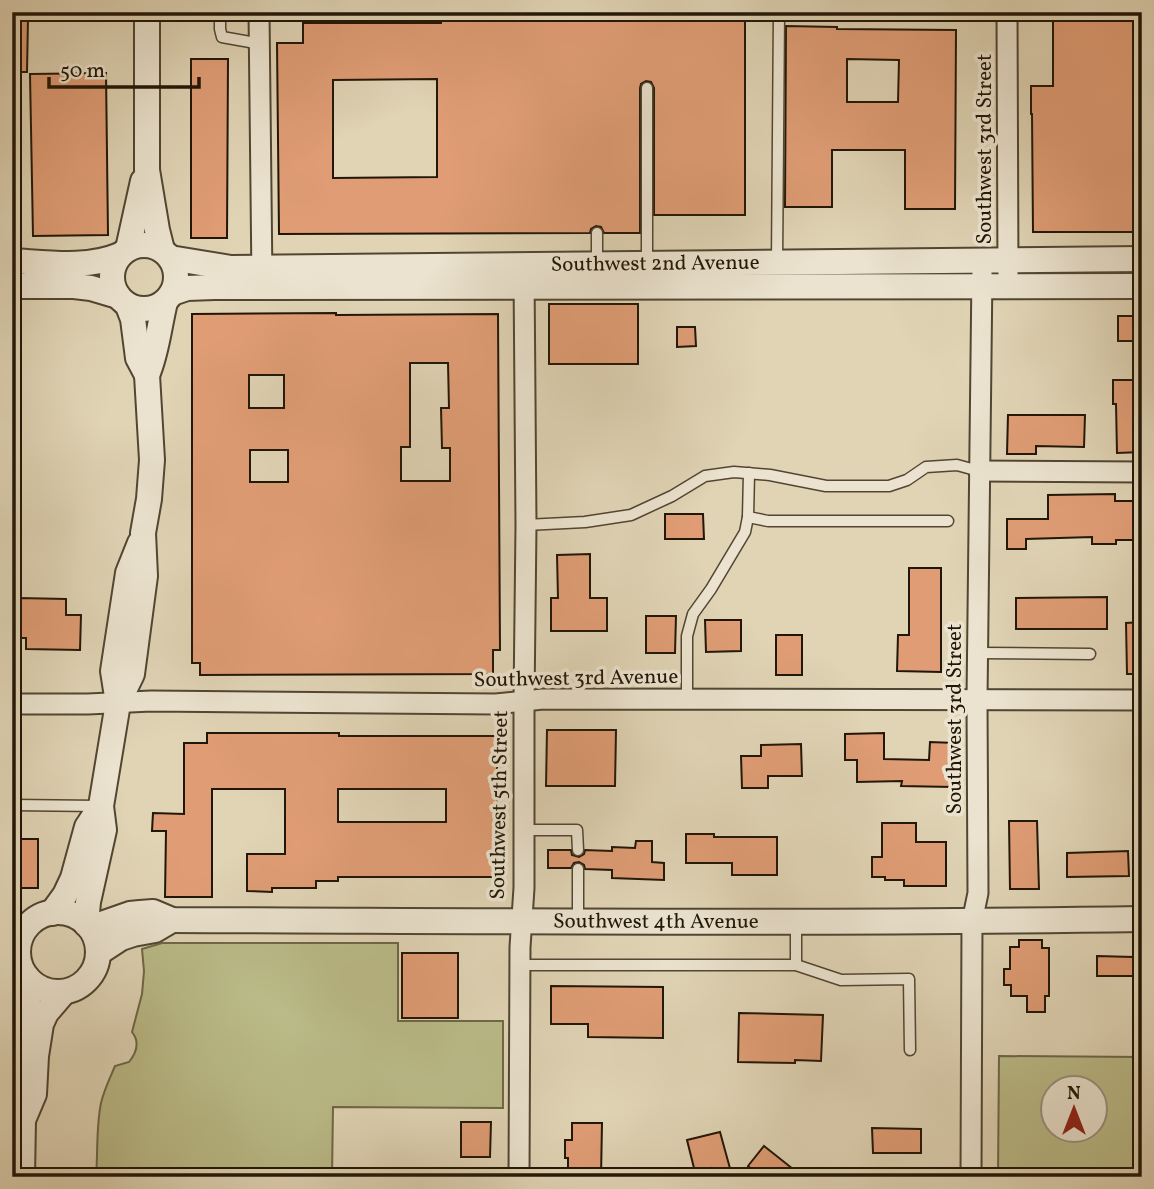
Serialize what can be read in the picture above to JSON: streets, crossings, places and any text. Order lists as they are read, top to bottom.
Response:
{
  "streets": {
    "street": [
      "Southwest 3rd Street",
      "Southwest 2nd Avenue",
      "Southwest 3rd Avenue",
      "Southwest 5th Street",
      "Southwest 4th Avenue"
    ]
  },
  "crossings": [
    ["Southwest 3rd Street", "Southwest 2nd Avenue"],
    ["Southwest 3rd Street", "Southwest 3rd Avenue"],
    ["Southwest 3rd Street", "Southwest 4th Avenue"],
    ["Southwest 2nd Avenue", "Southwest 5th Street"],
    ["Southwest 3rd Avenue", "Southwest 5th Street"],
    ["Southwest 5th Street", "Southwest 4th Avenue"]
  ],
  "scale_bar": "50 m",
  "north": "top"
}
